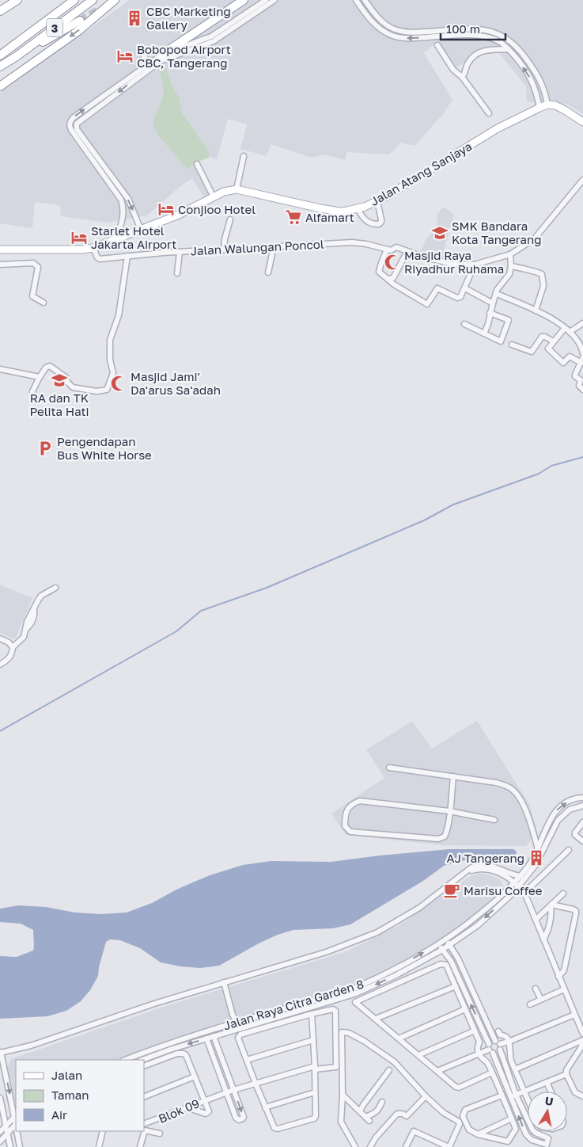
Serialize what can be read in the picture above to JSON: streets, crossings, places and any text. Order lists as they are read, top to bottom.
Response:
{
  "streets": {
    "highway": ["3"],
    "main road": ["Jalan Atang Sanjaya"],
    "street": ["Jalan Walungan Poncol", "Jalan Raya Citra Garden 8", "Blok 09"]
  },
  "crossings": [
    ["Jalan Atang Sanjaya", "Jalan Walungan Poncol"]
  ],
  "places": {
    "building": ["CBC Marketing Gallery", "AJ Tangerang"],
    "hotel": ["Bobopod Airport CBC, Tangerang", "Conjioo Hotel", "Starlet Hotel Jakarta Airport"],
    "supermarket": ["Alfamart"],
    "school or university": ["SMK Bandara Kota Tangerang", "RA dan TK Pelita Hati"],
    "mosque": ["Masjid Raya Riyadhur Ruhama", "Masjid Jami' Da'arus Sa'adah"],
    "parking": ["Pengendapan Bus White Horse"],
    "cafe": ["Marisu Coffee"]
  },
  "legend": ["Jalan", "Taman", "Air"],
  "scale_bar": "100 m",
  "north": "top"
}
